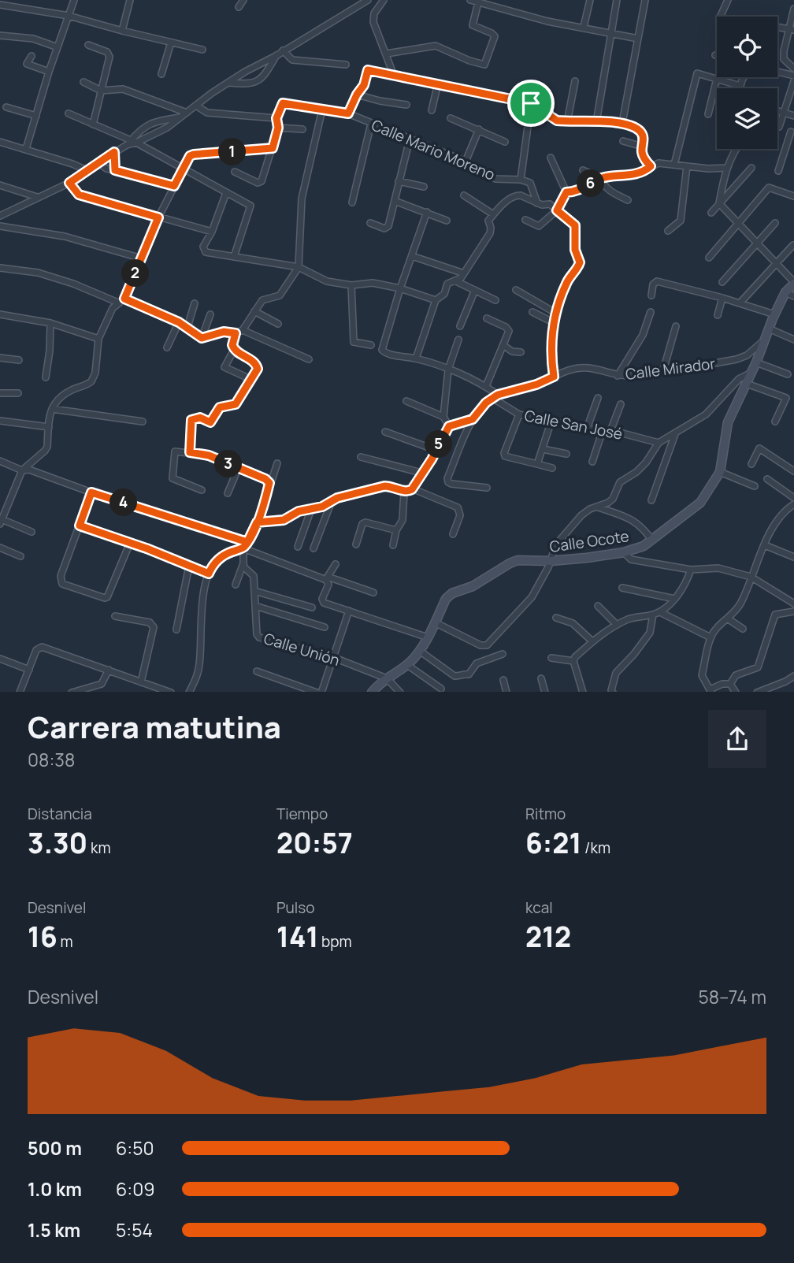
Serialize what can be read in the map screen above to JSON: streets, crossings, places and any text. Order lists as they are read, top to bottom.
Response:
{
  "streets": {
    "street": [
      "Calle Mario Moreno",
      "Calle Mirador",
      "Calle San José",
      "Calle Ocote",
      "Calle Unión"
    ]
  },
  "crossings": [
    ["Calle Mirador", "Calle San José"],
    ["Calle Mirador", "Calle Ocote"],
    ["Calle Ocote", "Calle Unión"]
  ],
  "page": {
    "pins": [
      "1",
      "6",
      "2",
      "5",
      "3",
      "4"
    ],
    "heading": ["Carrera matutina", "08:38"],
    "stats": [
      ["Distancia", "3.30 km"],
      ["Tiempo", "20:57"],
      ["Ritmo", "6:21 /km"],
      ["Desnivel", "16 m"],
      ["Pulso", "141 bpm"],
      ["kcal", "212"]
    ],
    "chart": ["Desnivel", "58–74 m"],
    "list": [
      {
        "name": "500 m",
        "note": "6:50"
      },
      {
        "name": "1.0 km",
        "note": "6:09"
      },
      {
        "name": "1.5 km",
        "note": "5:54"
      }
    ]
  }
}
